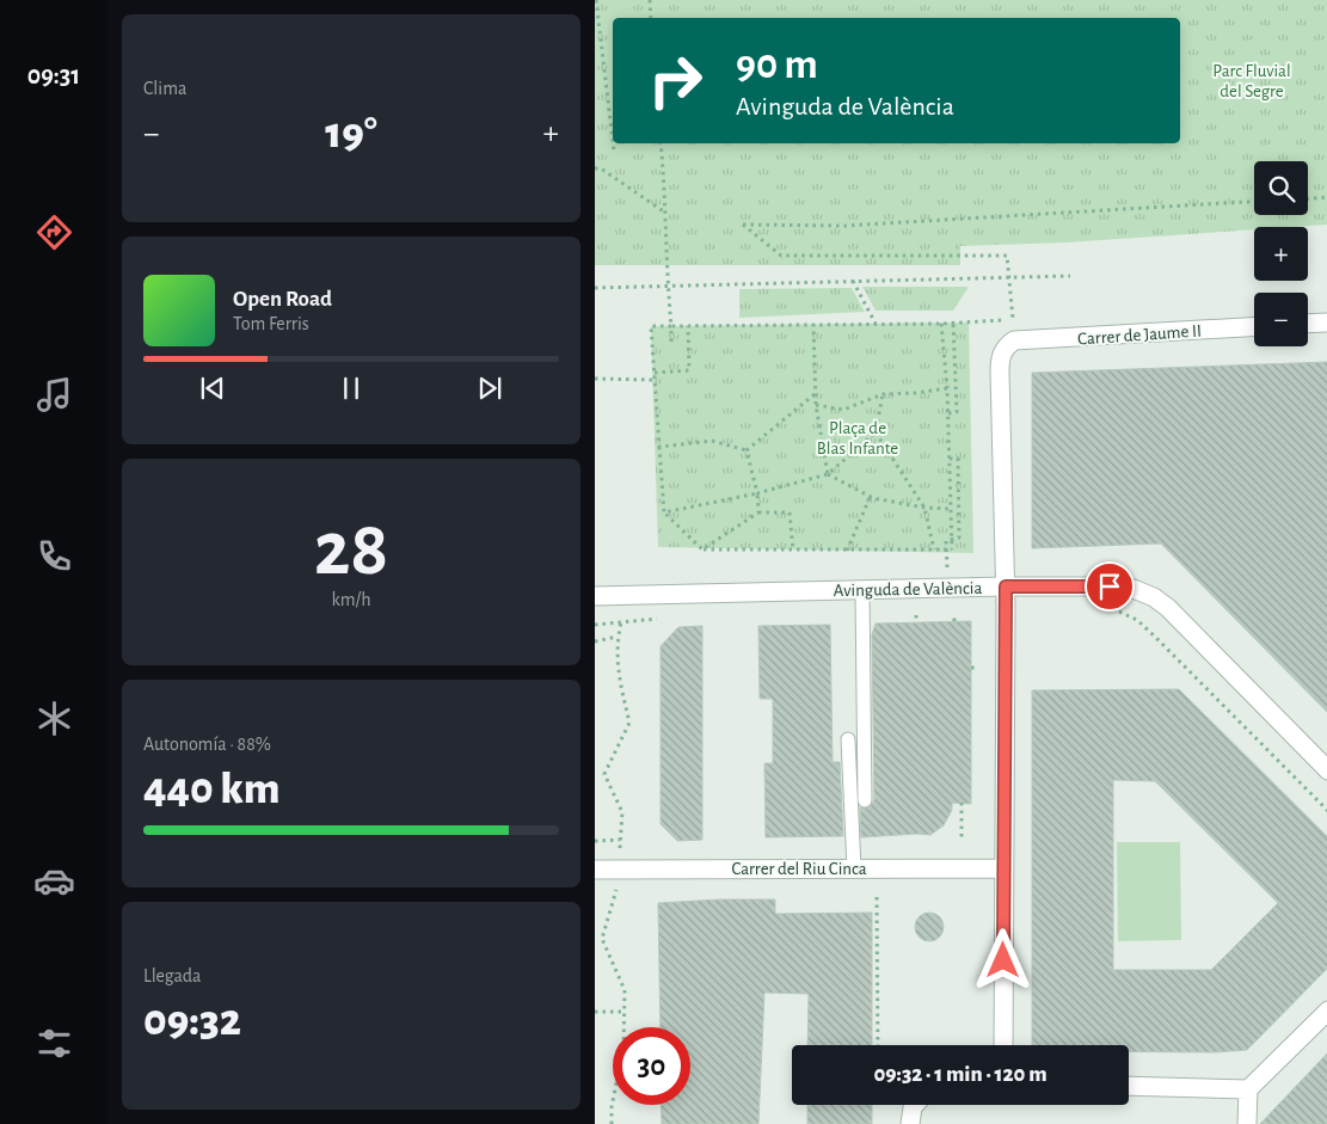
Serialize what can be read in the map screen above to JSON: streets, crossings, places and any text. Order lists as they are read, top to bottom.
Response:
{
  "streets": {
    "street": ["Carrer de Jaume II", "Avinguda de València", "Carrer del Riu Cinca"]
  },
  "parks": ["Parc Fluvial del Segre", "Plaça de Blas Infante"],
  "page": {
    "tabs": "09:31",
    "tile": [
      "Clima",
      ["28", "km/h"],
      ["Autonomía · 88%", "440 km"],
      ["Llegada", "09:32"]
    ],
    "turn": ["90 m", "Avinguda de València"],
    "heat": ["−", "19°", "+"],
    "map_buttons": ["+", "−"],
    "song": ["Open Road", "Tom Ferris"],
    "limit": "30",
    "trip": "09:32 · 1 min · 120 m"
  }
}
